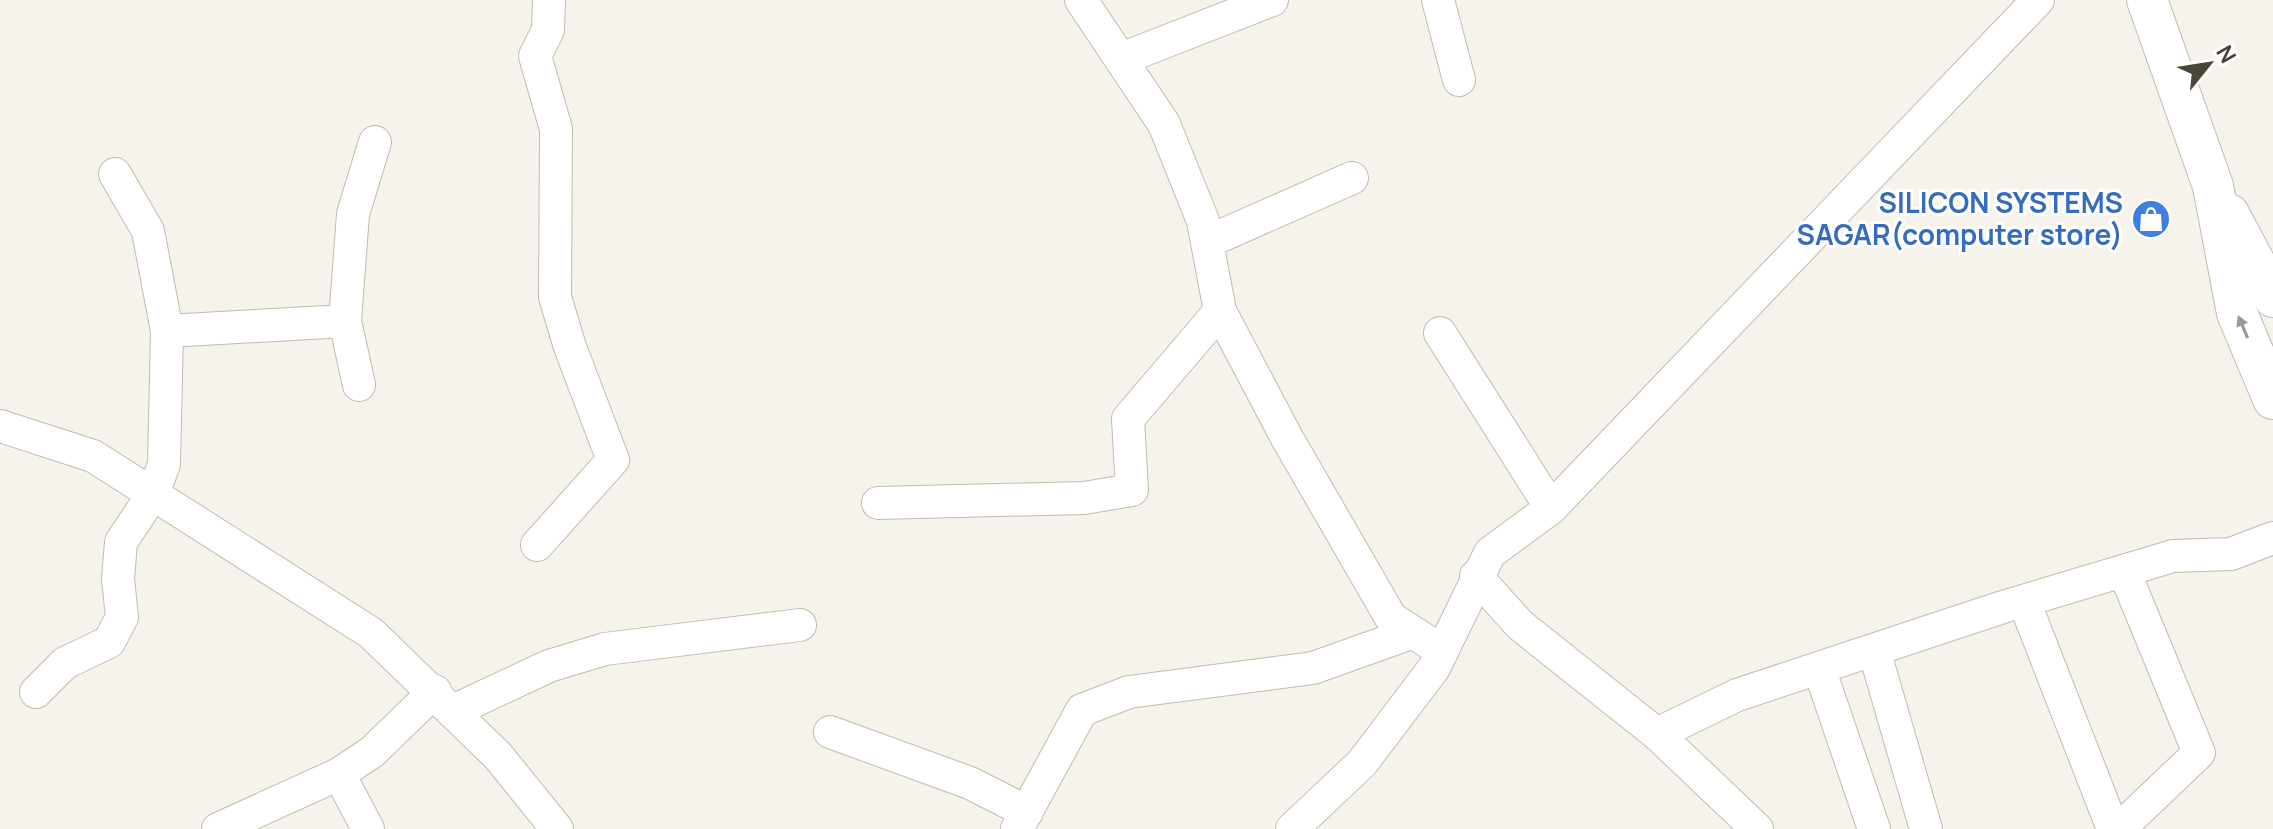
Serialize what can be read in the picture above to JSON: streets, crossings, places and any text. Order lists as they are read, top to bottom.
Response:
{
  "places": {
    "shop": ["SILICON SYSTEMS SAGAR(computer store)"]
  },
  "north": "top right"
}
